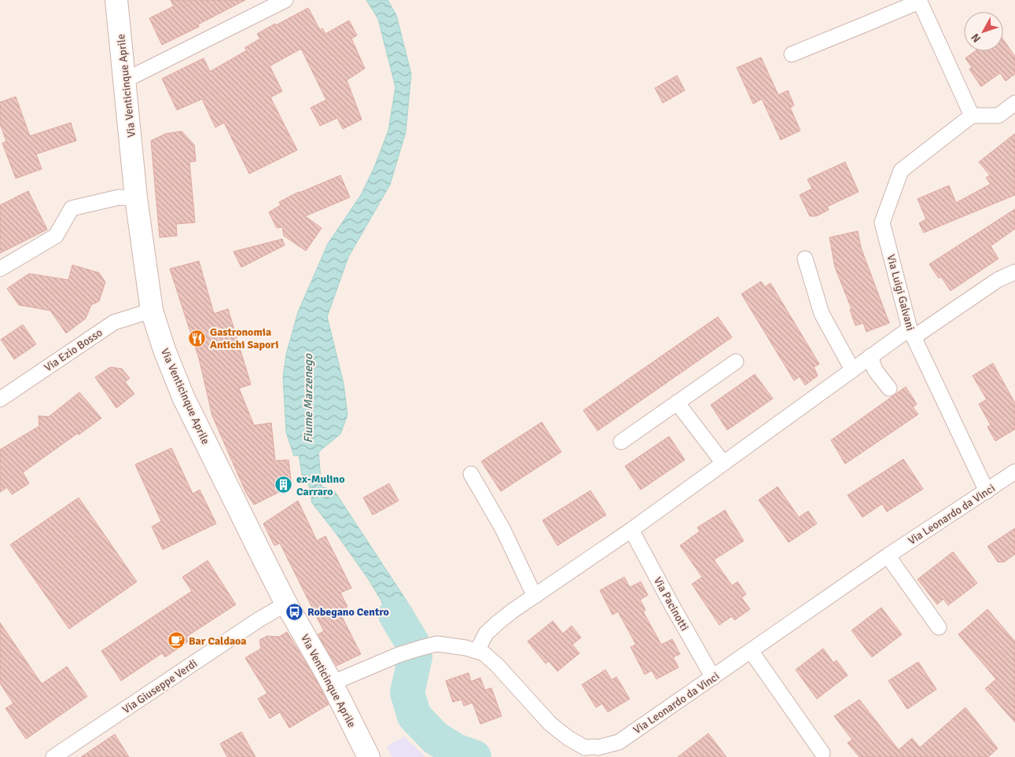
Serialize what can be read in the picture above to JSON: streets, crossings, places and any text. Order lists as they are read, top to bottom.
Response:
{
  "streets": {
    "main road": ["Via Venticinque Aprile"],
    "street": [
      "Via Luigi Galvani",
      "Via Ezio Bosso",
      "Via Leonardo da Vinci",
      "Via Pacinotti",
      "Via Giuseppe Verdi"
    ]
  },
  "crossings": [
    ["Via Venticinque Aprile", "Via Ezio Bosso"],
    ["Via Venticinque Aprile", "Via Giuseppe Verdi"],
    ["Via Luigi Galvani", "Via Leonardo da Vinci"],
    ["Via Leonardo da Vinci", "Via Pacinotti"]
  ],
  "water": ["Fiume Marzenego"],
  "places": {
    "restaurant": ["Gastronomia Antichi Sapori"],
    "building": ["ex-Mulino Carraro"],
    "bus stop": ["Robegano Centro"],
    "cafe": ["Bar Caldaoa"]
  },
  "north": "bottom left"
}
